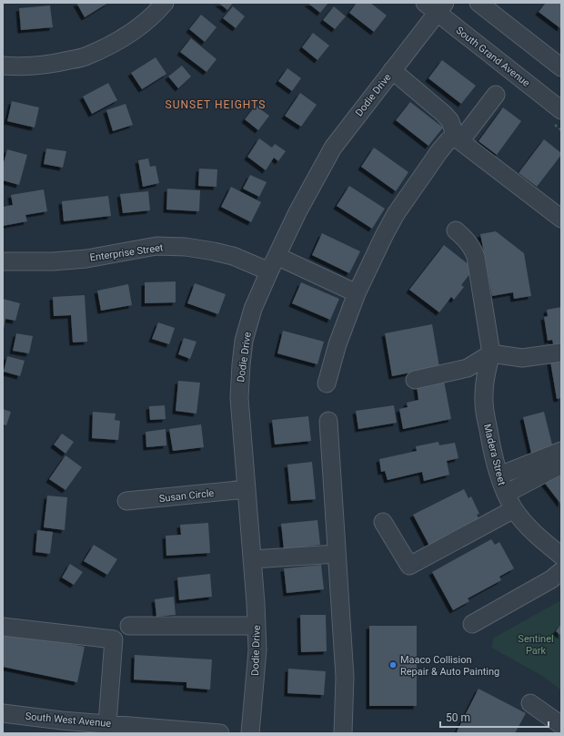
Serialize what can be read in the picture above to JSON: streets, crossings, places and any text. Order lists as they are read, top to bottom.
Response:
{
  "streets": {
    "street": [
      "South Grand Avenue",
      "Dodie Drive",
      "Enterprise Street",
      "Madera Street",
      "Susan Circle",
      "South West Avenue"
    ]
  },
  "crossings": [
    ["South Grand Avenue", "Dodie Drive"],
    ["Dodie Drive", "Enterprise Street"],
    ["Dodie Drive", "Susan Circle"]
  ],
  "districts": ["SUNSET HEIGHTS"],
  "parks": ["Sentinel Park"],
  "places": ["Maaco Collision Repair & Auto Painting"],
  "scale_bar": "50 m"
}
